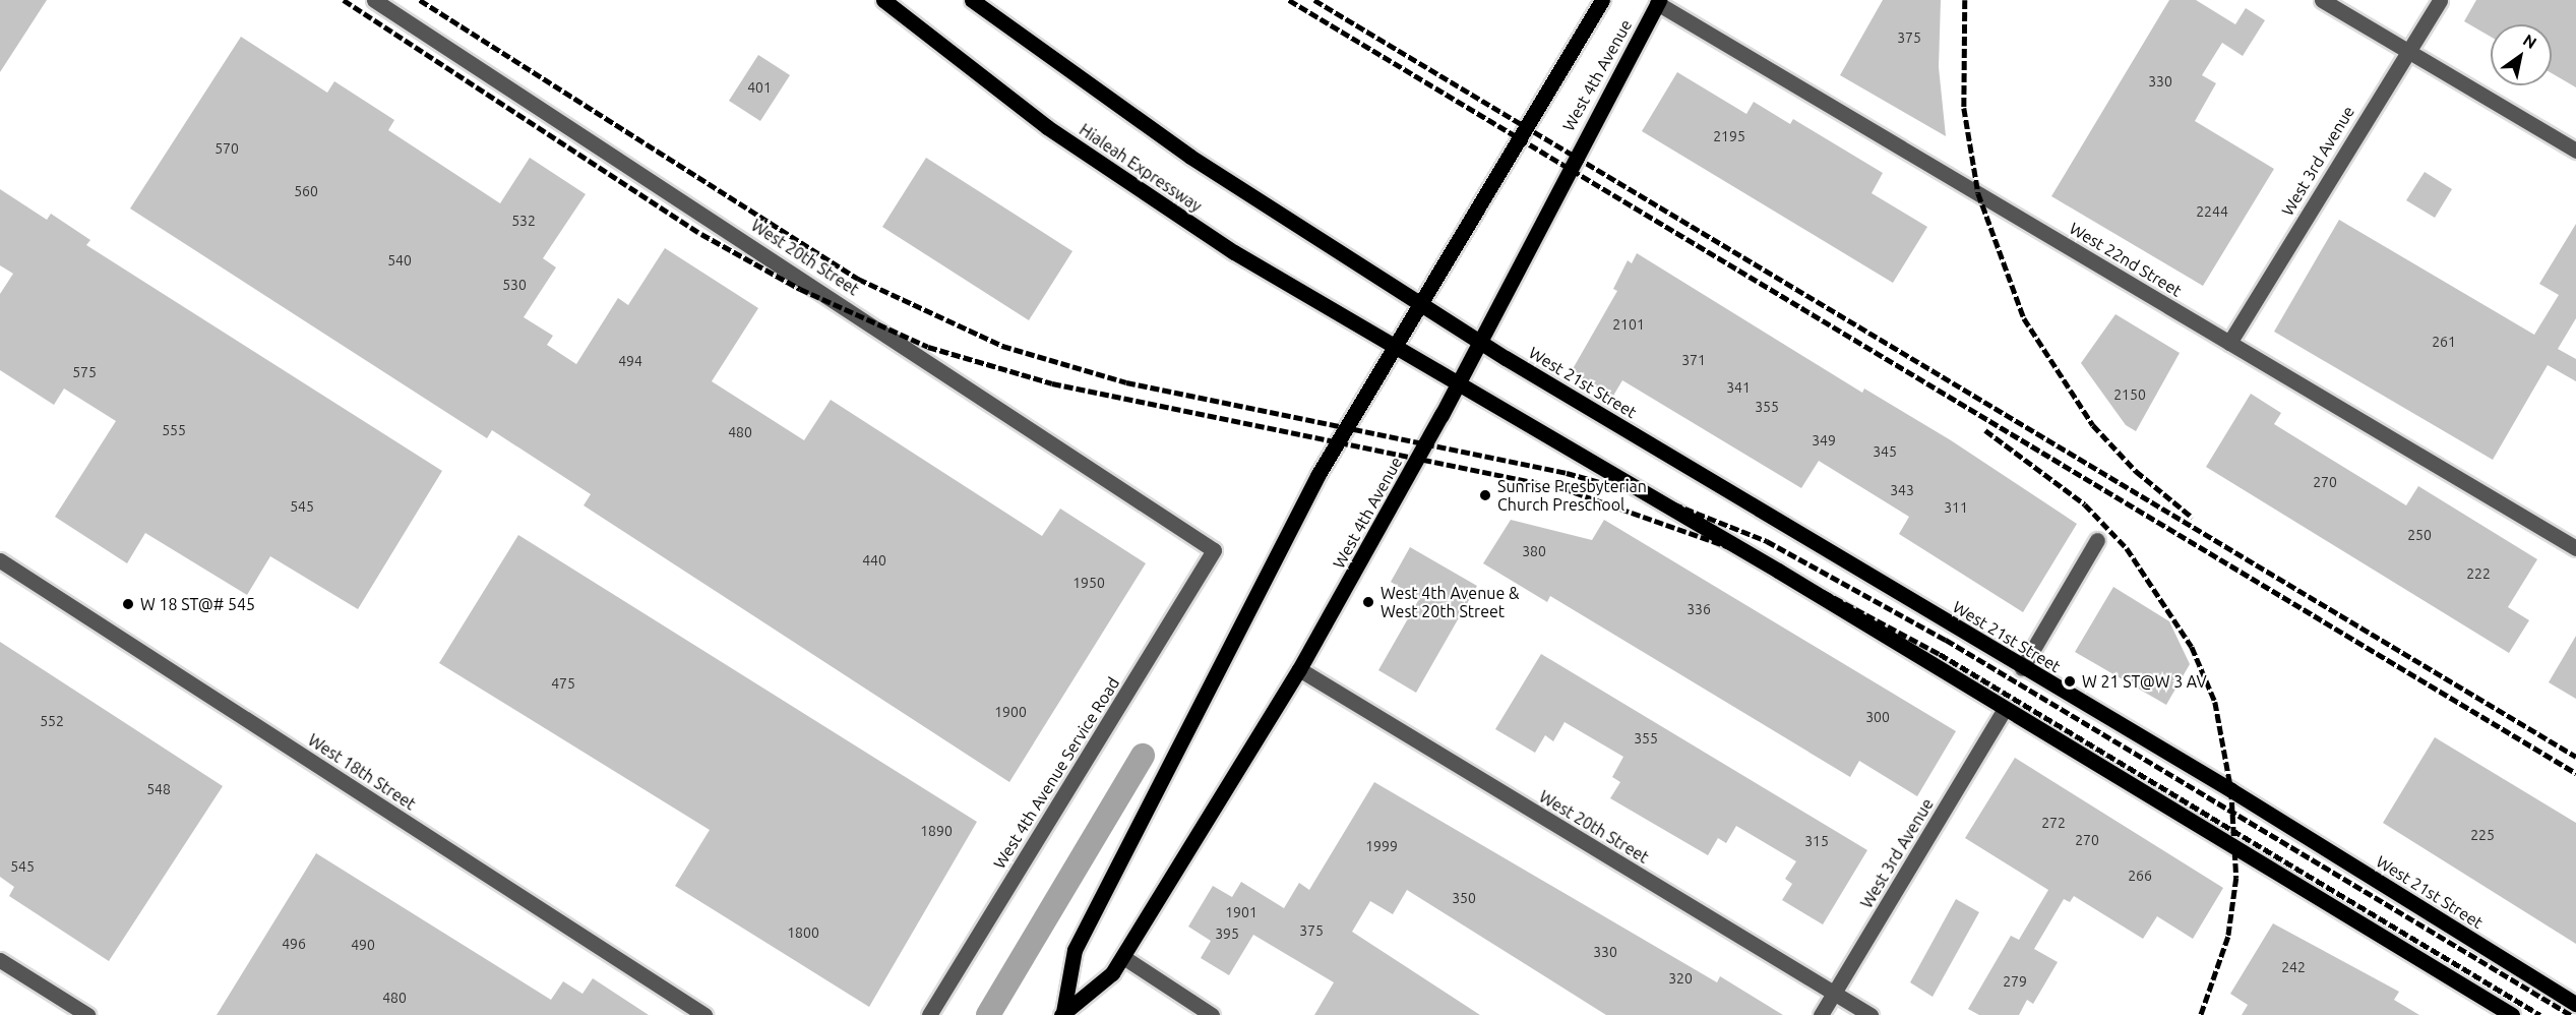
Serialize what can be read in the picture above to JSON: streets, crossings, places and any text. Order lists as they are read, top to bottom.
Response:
{
  "streets": {
    "main road": ["West 4th Avenue", "Hialeah Expressway", "West 21st Street"],
    "street": [
      "West 3rd Avenue",
      "West 20th Street",
      "West 22nd Street",
      "West 18th Street",
      "West 4th Avenue Service Road"
    ]
  },
  "crossings": [
    ["West 4th Avenue", "Hialeah Expressway"],
    ["West 4th Avenue", "West 20th Street"],
    ["West 4th Avenue", "West 22nd Street"],
    ["West 4th Avenue", "West 21st Street"],
    ["West 3rd Avenue", "West 20th Street"],
    ["West 3rd Avenue", "West 22nd Street"],
    ["West 20th Street", "West 4th Avenue Service Road"]
  ],
  "places": [
    "Sunrise Presbyterian Church Preschool",
    "West 4th Avenue & West 20th Street",
    "W 18 ST@# 545",
    "W 21 ST@W 3 AV"
  ],
  "house_numbers": [
    "375",
    "330",
    "401",
    "2195",
    "570",
    "560",
    "2244",
    "532",
    "540",
    "530",
    "2101",
    "261",
    "371",
    "494",
    "575",
    "341",
    "2150",
    "355",
    "555",
    "480",
    "349",
    "345",
    "270",
    "343",
    "545",
    "311",
    "250",
    "380",
    "440",
    "222",
    "1950",
    "336",
    "475",
    "1900",
    "300",
    "552",
    "355",
    "548",
    "272",
    "1890",
    "225",
    "270",
    "315",
    "1999",
    "545",
    "266",
    "350",
    "1901",
    "375",
    "1800",
    "395",
    "496",
    "490",
    "330",
    "242",
    "320",
    "279",
    "480"
  ],
  "north": "top right"
}
